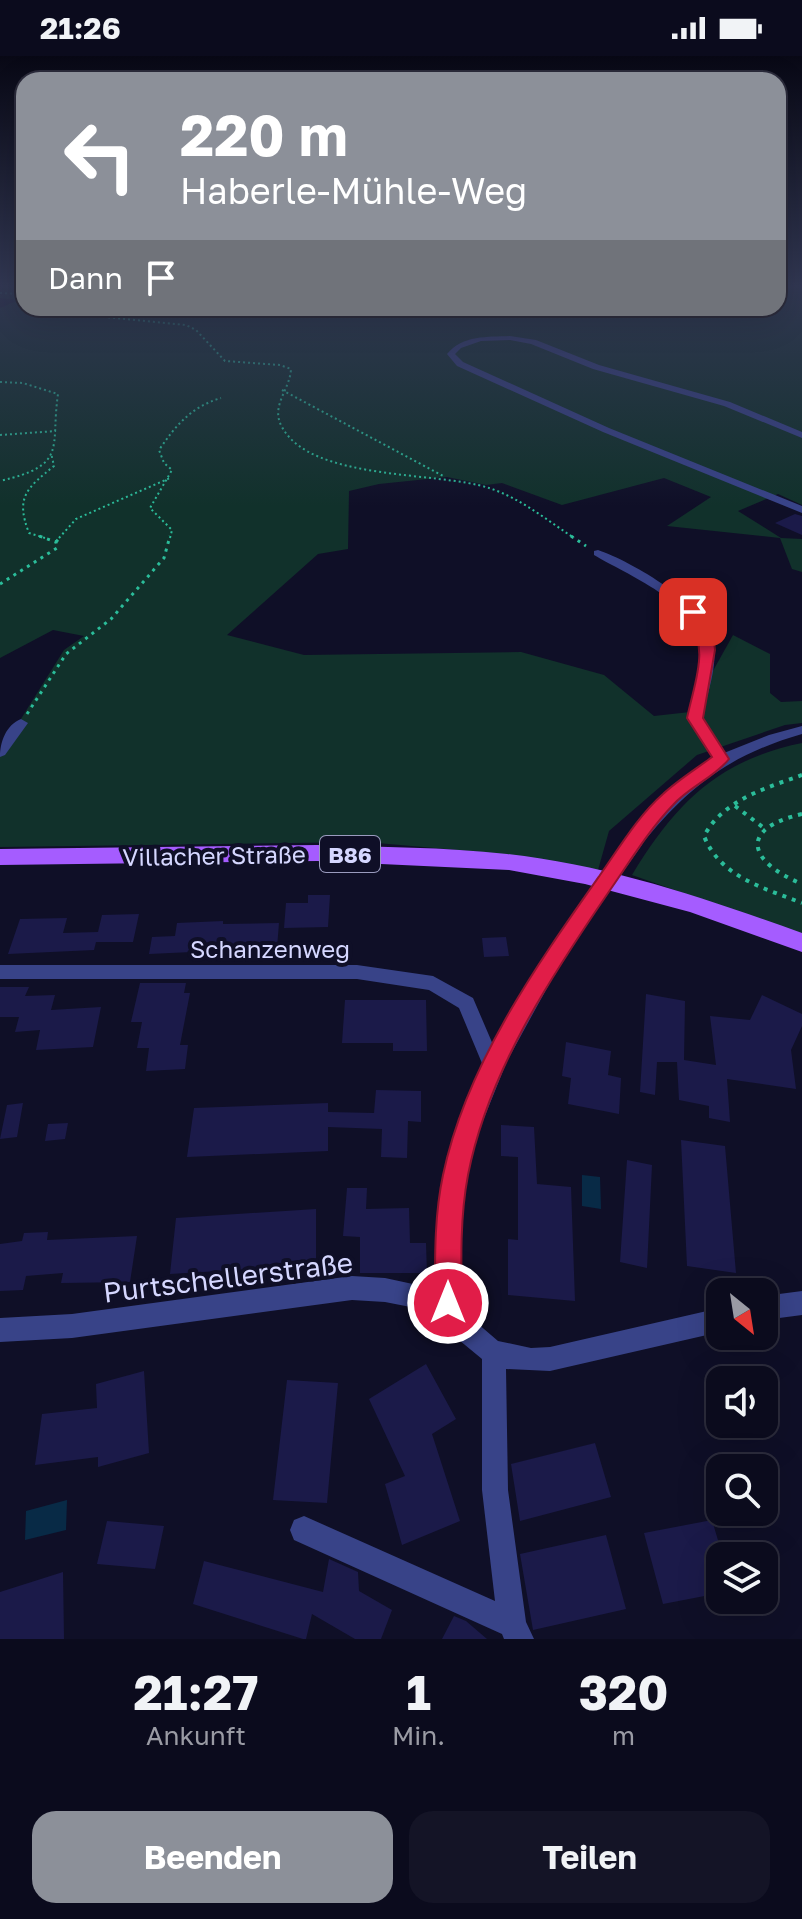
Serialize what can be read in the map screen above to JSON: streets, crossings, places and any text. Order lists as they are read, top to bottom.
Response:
{
  "streets": {
    "main road": ["B86", "Villacher Straße"],
    "street": ["Schanzenweg", "Purtschellerstraße"]
  },
  "north": "bottom right",
  "page": {
    "status": "21:26",
    "turn": ["220 m", "Haberle-Mühle-Weg"],
    "then": "Dann",
    "eta": [
      "21:27",
      "Ankunft",
      "1",
      "Min.",
      "320",
      "m"
    ],
    "buttons": ["Beenden", "Teilen"]
  }
}
